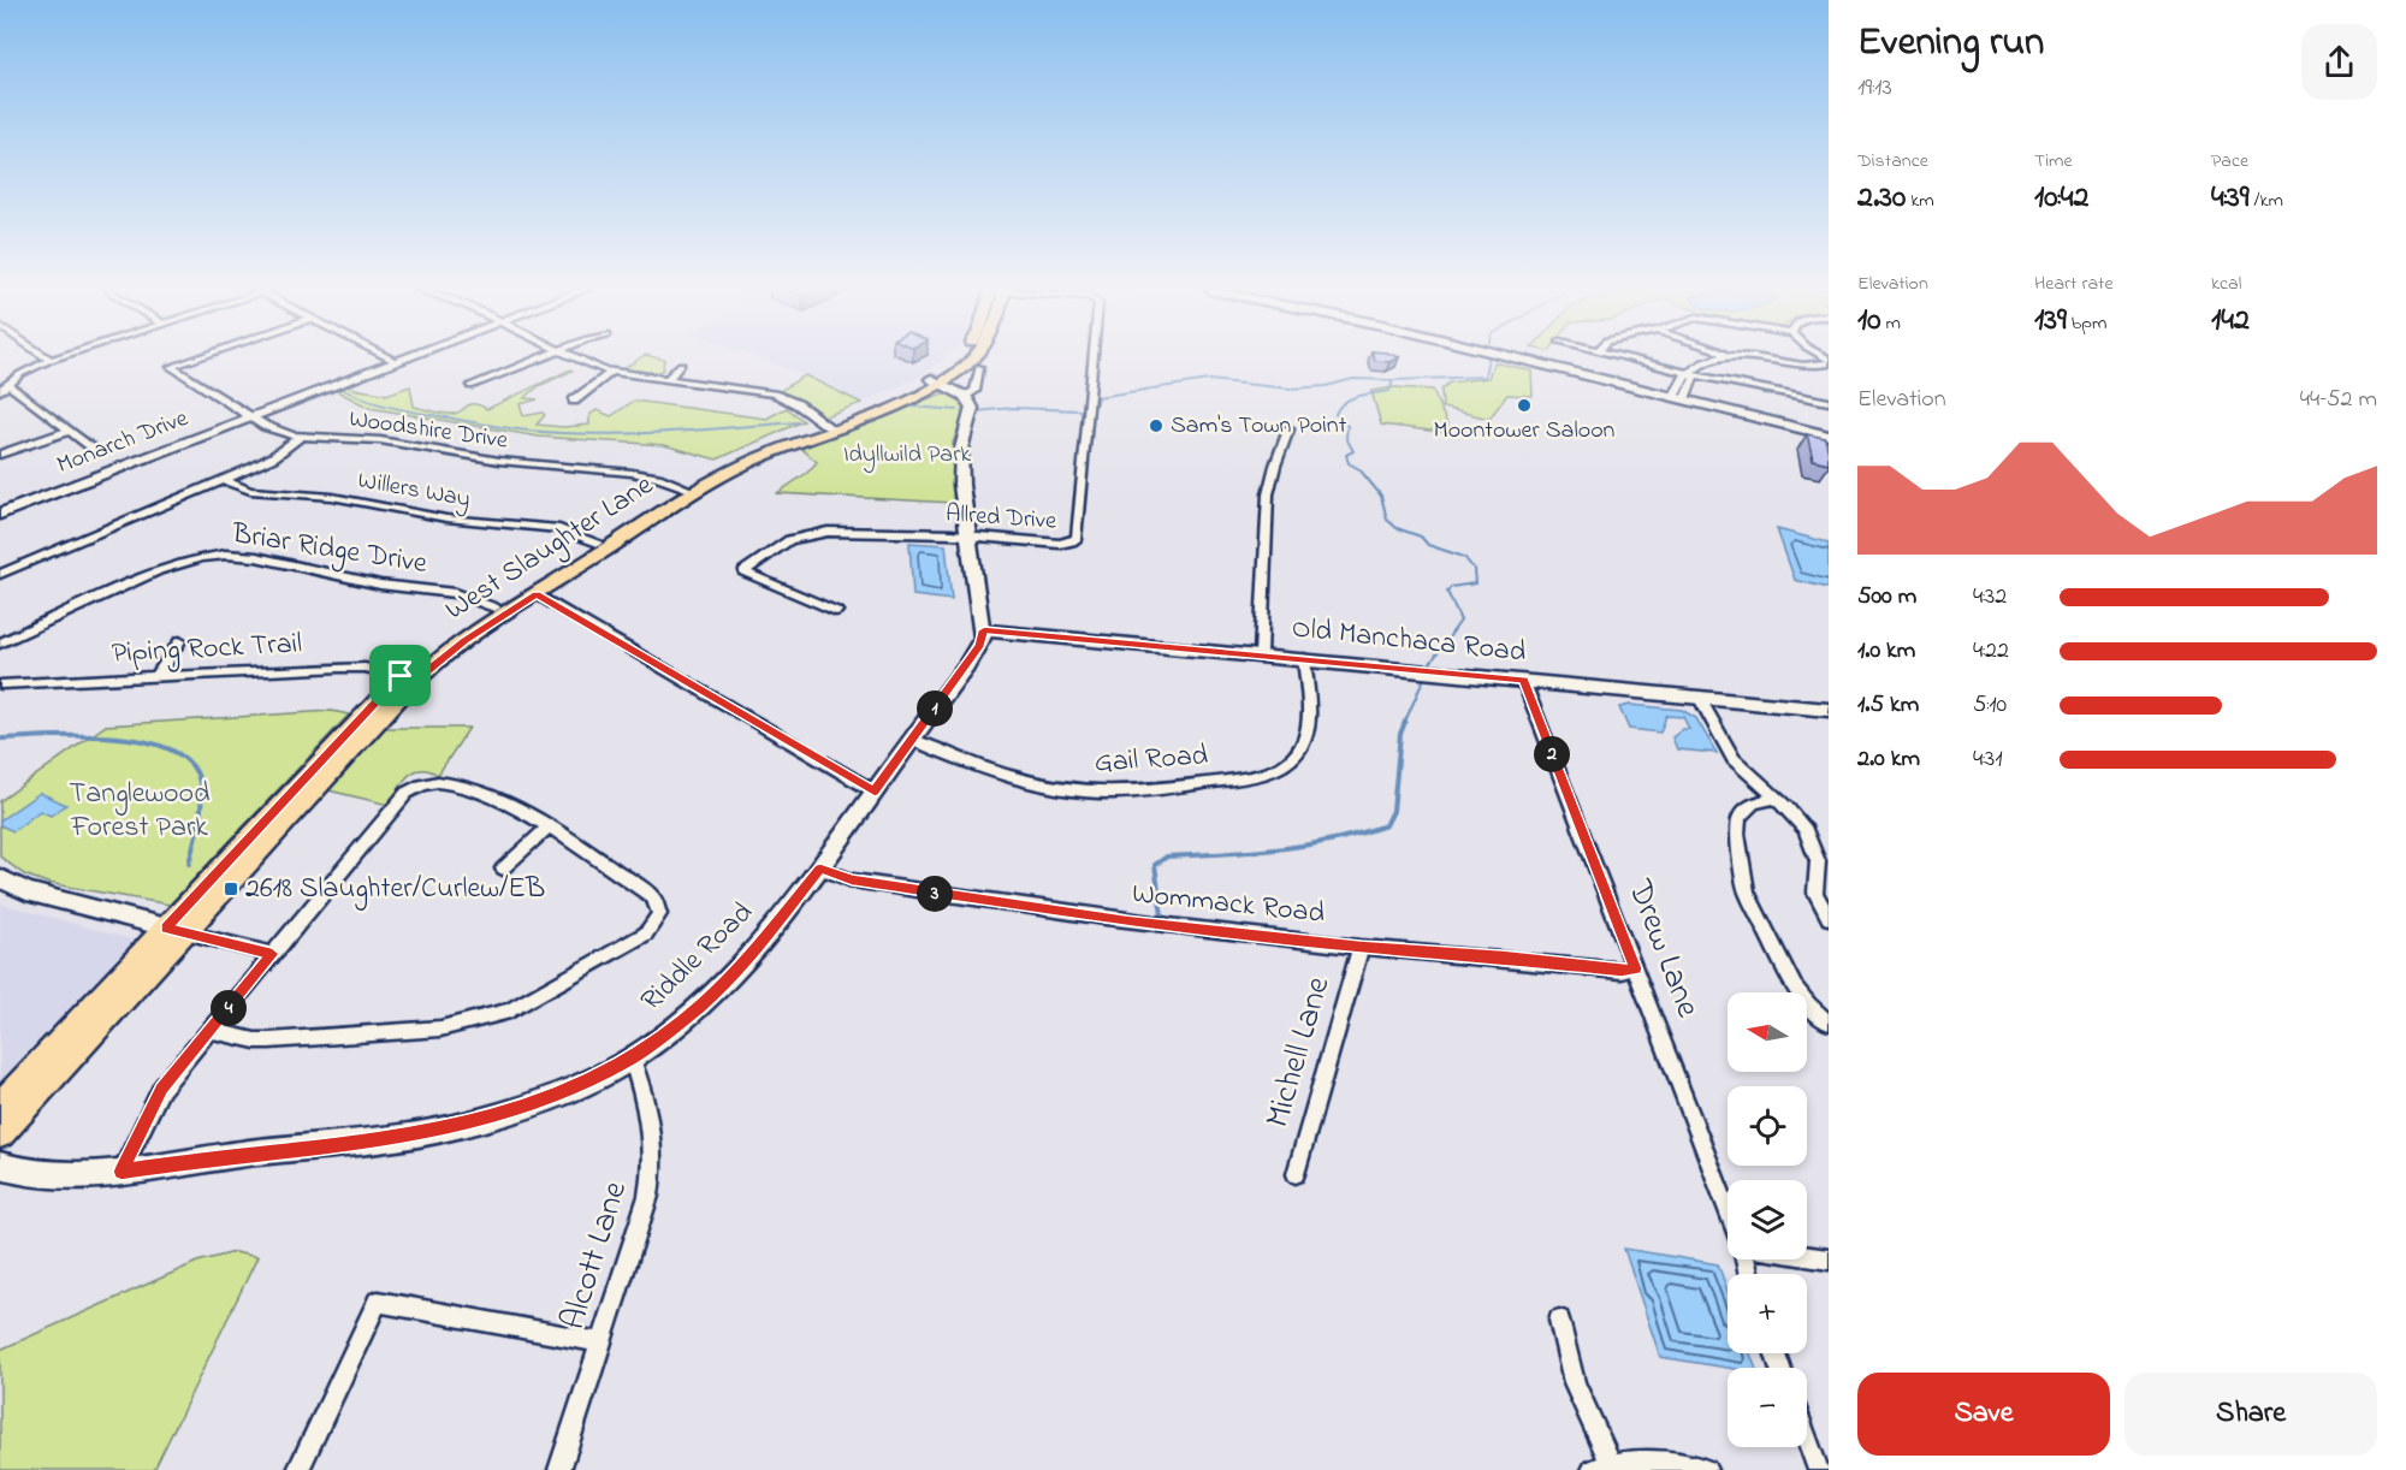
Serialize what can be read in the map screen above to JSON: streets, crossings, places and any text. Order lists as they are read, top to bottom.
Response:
{
  "streets": {
    "main road": ["West Slaughter Lane"],
    "street": [
      "Woodshire Drive",
      "Monarch Drive",
      "Willers Way",
      "Allred Drive",
      "Briar Ridge Drive",
      "Old Manchaca Road",
      "Piping Rock Trail",
      "Gail Road",
      "Wommack Road",
      "Drew Lane",
      "Riddle Road",
      "Michell Lane",
      "Alcott Lane"
    ]
  },
  "crossings": [
    ["Woodshire Drive", "Monarch Drive"],
    ["Woodshire Drive", "West Slaughter Lane"],
    ["Willers Way", "West Slaughter Lane"],
    ["West Slaughter Lane", "Briar Ridge Drive"],
    ["West Slaughter Lane", "Piping Rock Trail"],
    ["Old Manchaca Road", "Gail Road"],
    ["Old Manchaca Road", "Drew Lane"],
    ["Old Manchaca Road", "Riddle Road"],
    ["Gail Road", "Riddle Road"],
    ["Wommack Road", "Drew Lane"],
    ["Wommack Road", "Riddle Road"],
    ["Wommack Road", "Michell Lane"],
    ["Riddle Road", "Alcott Lane"]
  ],
  "parks": ["Idyllwild Park", "Tanglewood Forest Park"],
  "places": {
    "other": ["Moontower Saloon", "Sam's Town Point"],
    "transit": ["2618 Slaughter/Curlew/EB"]
  },
  "north": "left",
  "page": {
    "heading": ["Evening run", "19:13"],
    "stats": [
      ["Distance", "2.30 km"],
      ["Time", "10:42"],
      ["Pace", "4:39 /km"],
      ["Elevation", "10 m"],
      ["Heart rate", "139 bpm"],
      ["kcal", "142"]
    ],
    "chart": ["Elevation", "44–52 m"],
    "list": [
      {
        "name": "500 m",
        "note": "4:32"
      },
      {
        "name": "1.0 km",
        "note": "4:22"
      },
      {
        "name": "1.5 km",
        "note": "5:10"
      },
      {
        "name": "2.0 km",
        "note": "4:31"
      }
    ],
    "pins": [
      "1",
      "2",
      "3",
      "4"
    ],
    "map_buttons": ["+", "−"],
    "buttons": ["Save", "Share"]
  }
}
